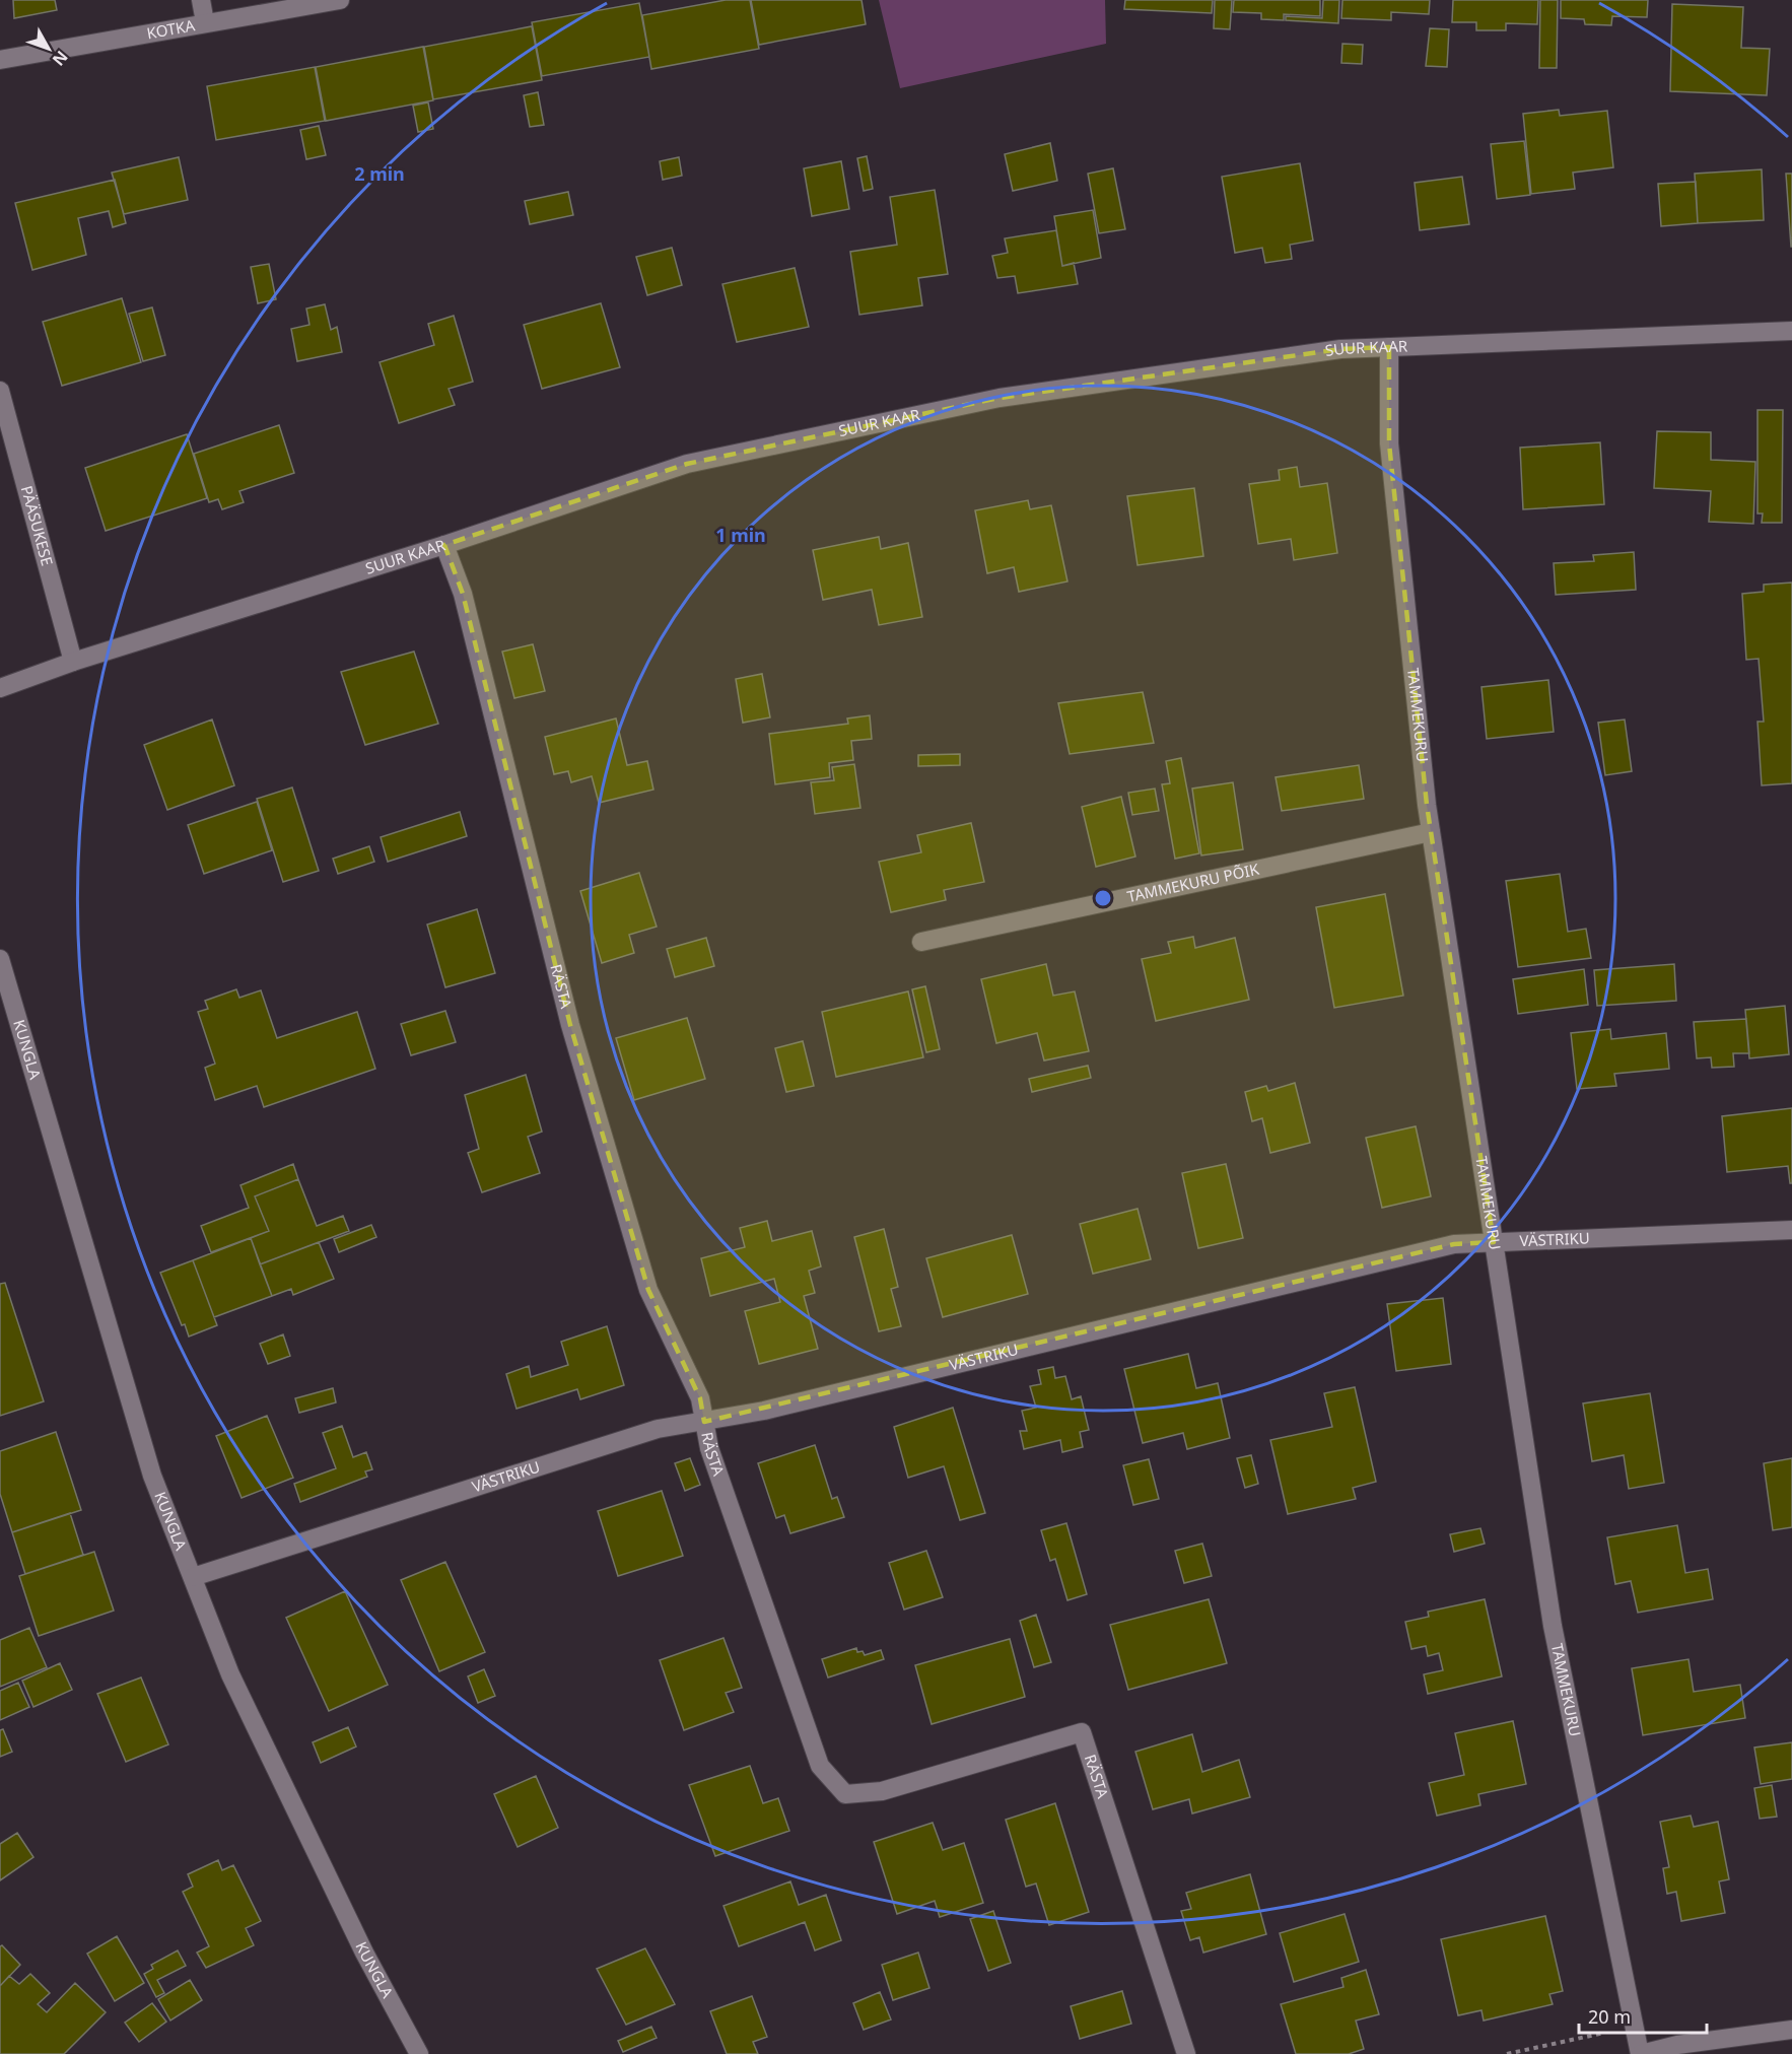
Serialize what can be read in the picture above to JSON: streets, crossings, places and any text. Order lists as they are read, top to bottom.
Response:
{
  "streets": {
    "street": [
      "KOTKA",
      "SUUR KAAR",
      "PÄÄSUKESE",
      "TAMMEKURU",
      "TAMMEKURU PÕIK",
      "RÄSTA",
      "KUNGLA",
      "VÄSTRIKU"
    ]
  },
  "crossings": [
    ["SUUR KAAR", "PÄÄSUKESE"],
    ["SUUR KAAR", "TAMMEKURU"],
    ["SUUR KAAR", "RÄSTA"],
    ["TAMMEKURU", "TAMMEKURU PÕIK"],
    ["TAMMEKURU", "VÄSTRIKU"],
    ["RÄSTA", "VÄSTRIKU"],
    ["KUNGLA", "VÄSTRIKU"]
  ],
  "scale_bar": "20 m",
  "north": "bottom right",
  "rings": ["2 min", "1 min"]
}
